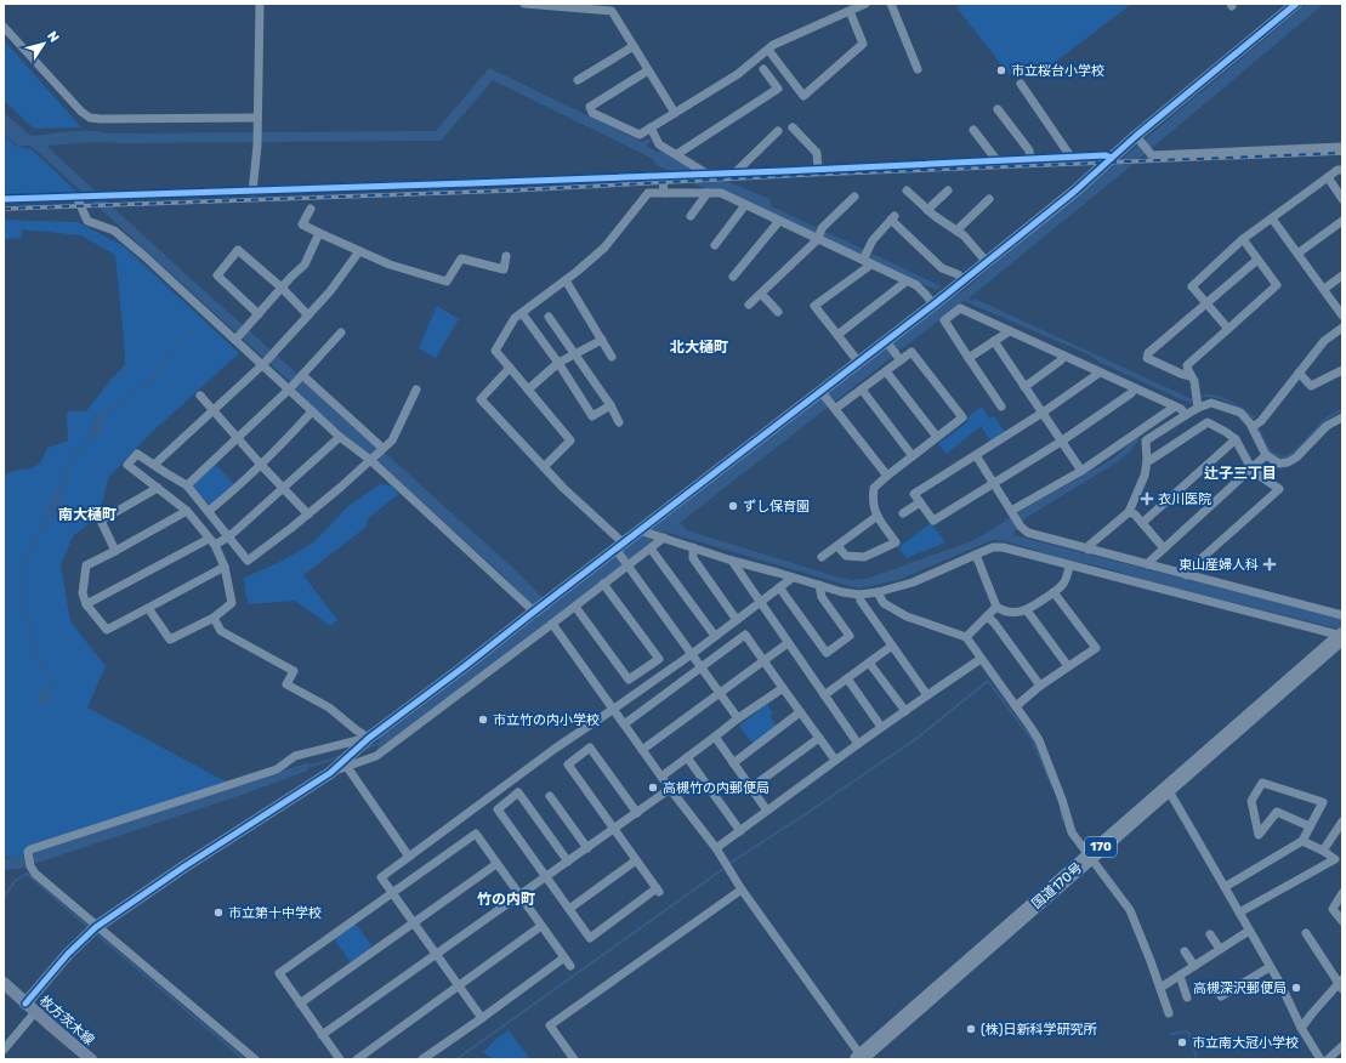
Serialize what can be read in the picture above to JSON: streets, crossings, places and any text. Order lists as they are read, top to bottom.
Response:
{
  "streets": {
    "highway": ["170", "国道170号"],
    "street": ["枚方茨木線"]
  },
  "districts": [
    "北大樋町",
    "辻子三丁目",
    "南大樋町",
    "竹の内町"
  ],
  "places": {
    "other": [
      "市立桜台小学校",
      "ずし保育園",
      "市立竹の内小学校",
      "高槻竹の内郵便局",
      "市立第十中学校",
      "高槻深沢郵便局",
      "(株)日新科学研究所",
      "市立南大冠小学校"
    ],
    "health": ["衣川医院", "東山産婦人科"]
  },
  "north": "top right"
}
